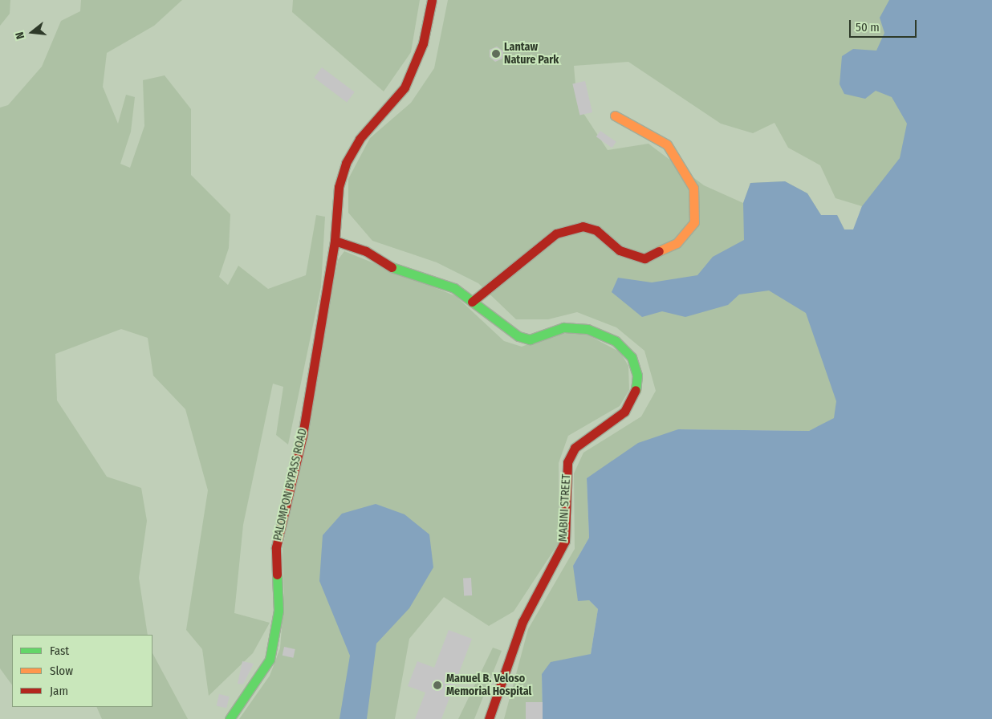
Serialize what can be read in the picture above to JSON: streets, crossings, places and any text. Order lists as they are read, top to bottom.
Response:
{
  "streets": {
    "main road": ["PALOMPON BYPASS ROAD", "MABINI STREET"]
  },
  "crossings": [
    ["PALOMPON BYPASS ROAD", "MABINI STREET"]
  ],
  "places": ["Lantaw Nature Park", "Manuel B. Veloso Memorial Hospital"],
  "legend": ["Fast", "Slow", "Jam"],
  "scale_bar": "50 m",
  "north": "left"
}
